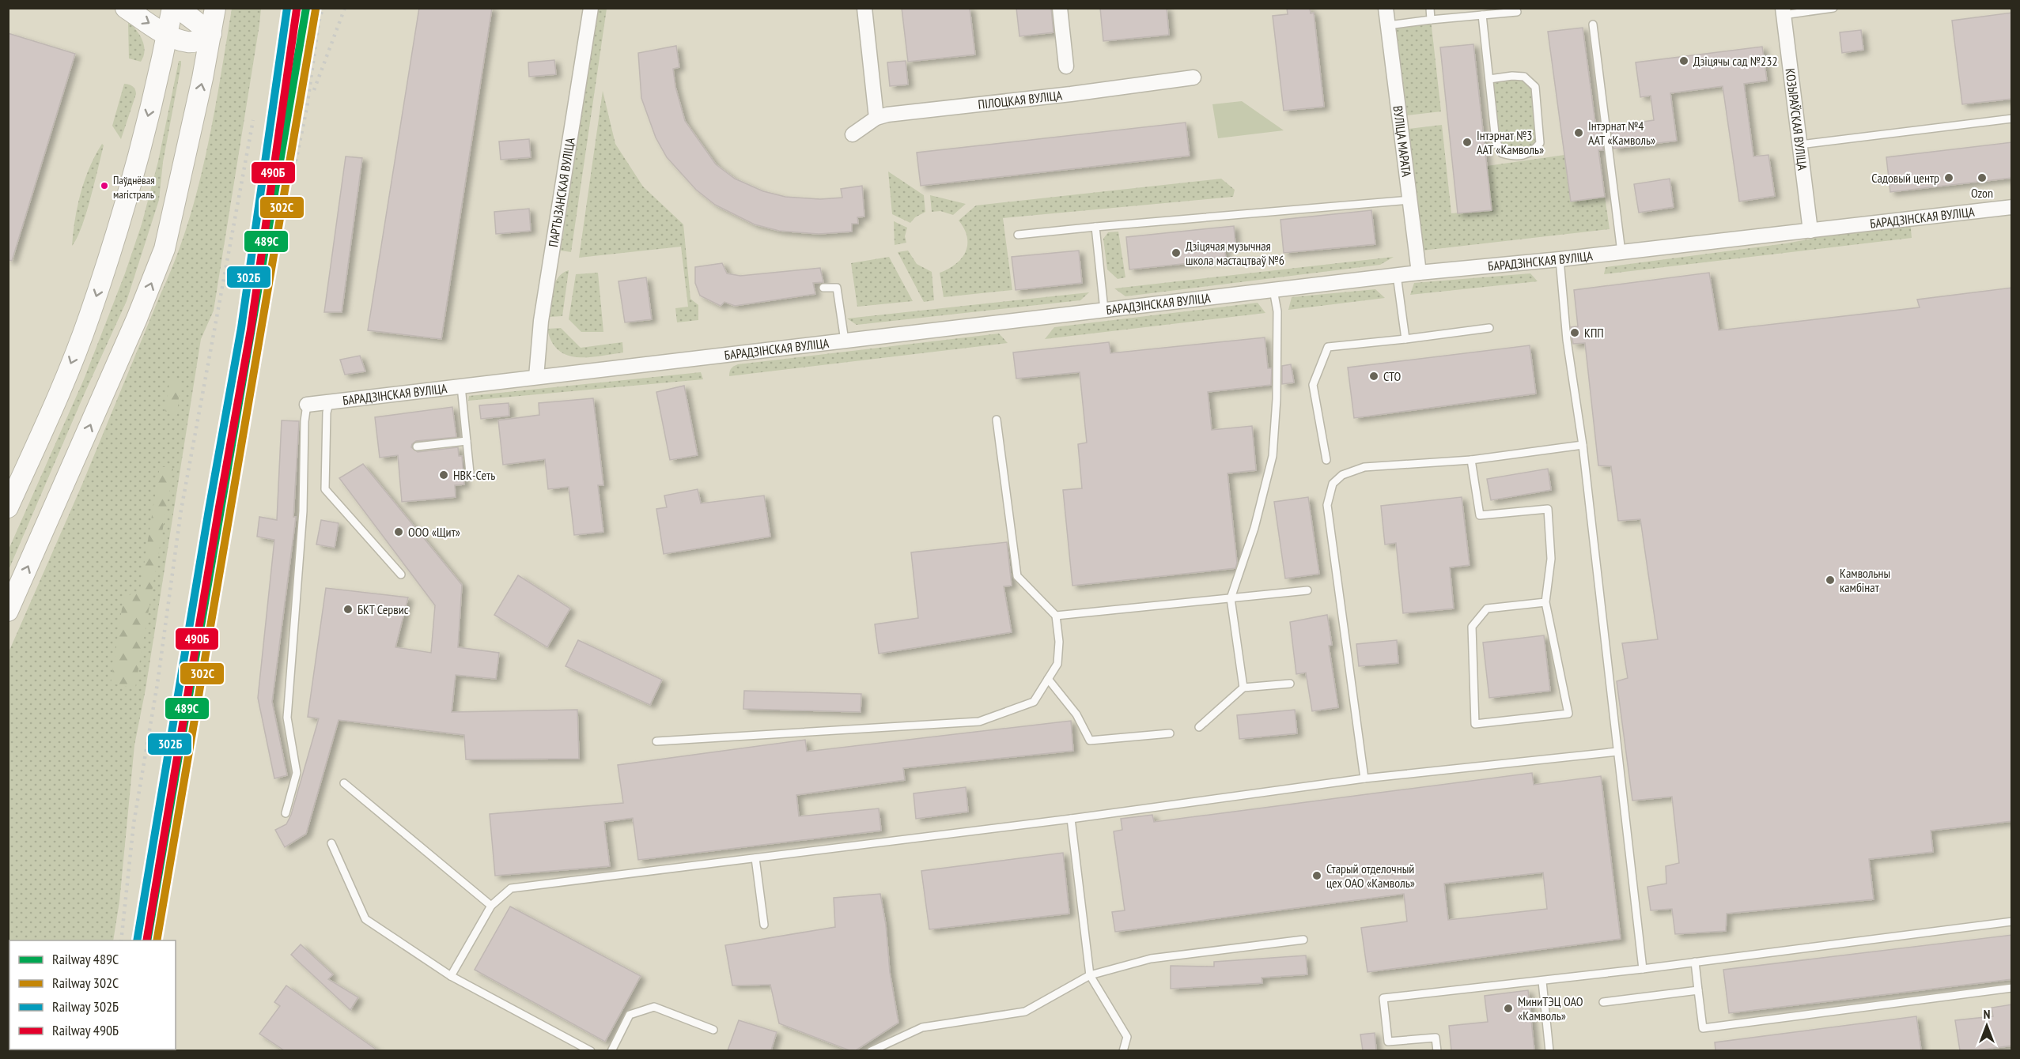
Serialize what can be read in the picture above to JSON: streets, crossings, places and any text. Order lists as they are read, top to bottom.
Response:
{
  "streets": {
    "street": [
      "ПІЛОЦКАЯ ВУЛІЦА",
      "КОЗЫРАЎСКАЯ ВУЛІЦА",
      "ВУЛІЦА МАРАТА",
      "ПАРТЫЗАНСКАЯ ВУЛІЦА",
      "БАРАДЗІНСКАЯ ВУЛІЦА"
    ]
  },
  "crossings": [
    ["КОЗЫРАЎСКАЯ ВУЛІЦА", "БАРАДЗІНСКАЯ ВУЛІЦА"],
    ["ВУЛІЦА МАРАТА", "БАРАДЗІНСКАЯ ВУЛІЦА"],
    ["ПАРТЫЗАНСКАЯ ВУЛІЦА", "БАРАДЗІНСКАЯ ВУЛІЦА"]
  ],
  "places": [
    "Дзіцячы сад №232",
    "Інтэрнат №4 ААТ «Камволь»",
    "Інтэрнат №3 ААТ «Камволь»",
    "Садовый центр",
    "Ozon",
    "Паўднёвая магістраль",
    "Дзіцячая музычная школа мастацтваў №6",
    "КПП",
    "СТО",
    "НВК-Сеть",
    "ООО «Щит»",
    "Камвольны камбінат",
    "БКТ Сервис",
    "Старый отделочный цех ОАО «Камволь»",
    "МиниТЭЦ ОАО «Камволь»"
  ],
  "lines": [
    "rail line 489С",
    "rail line 302Б",
    "rail line 302С",
    "rail line 490Б"
  ],
  "legend": [
    "Railway 489С",
    "Railway 302С",
    "Railway 302Б",
    "Railway 490Б"
  ],
  "north": "top"
}
